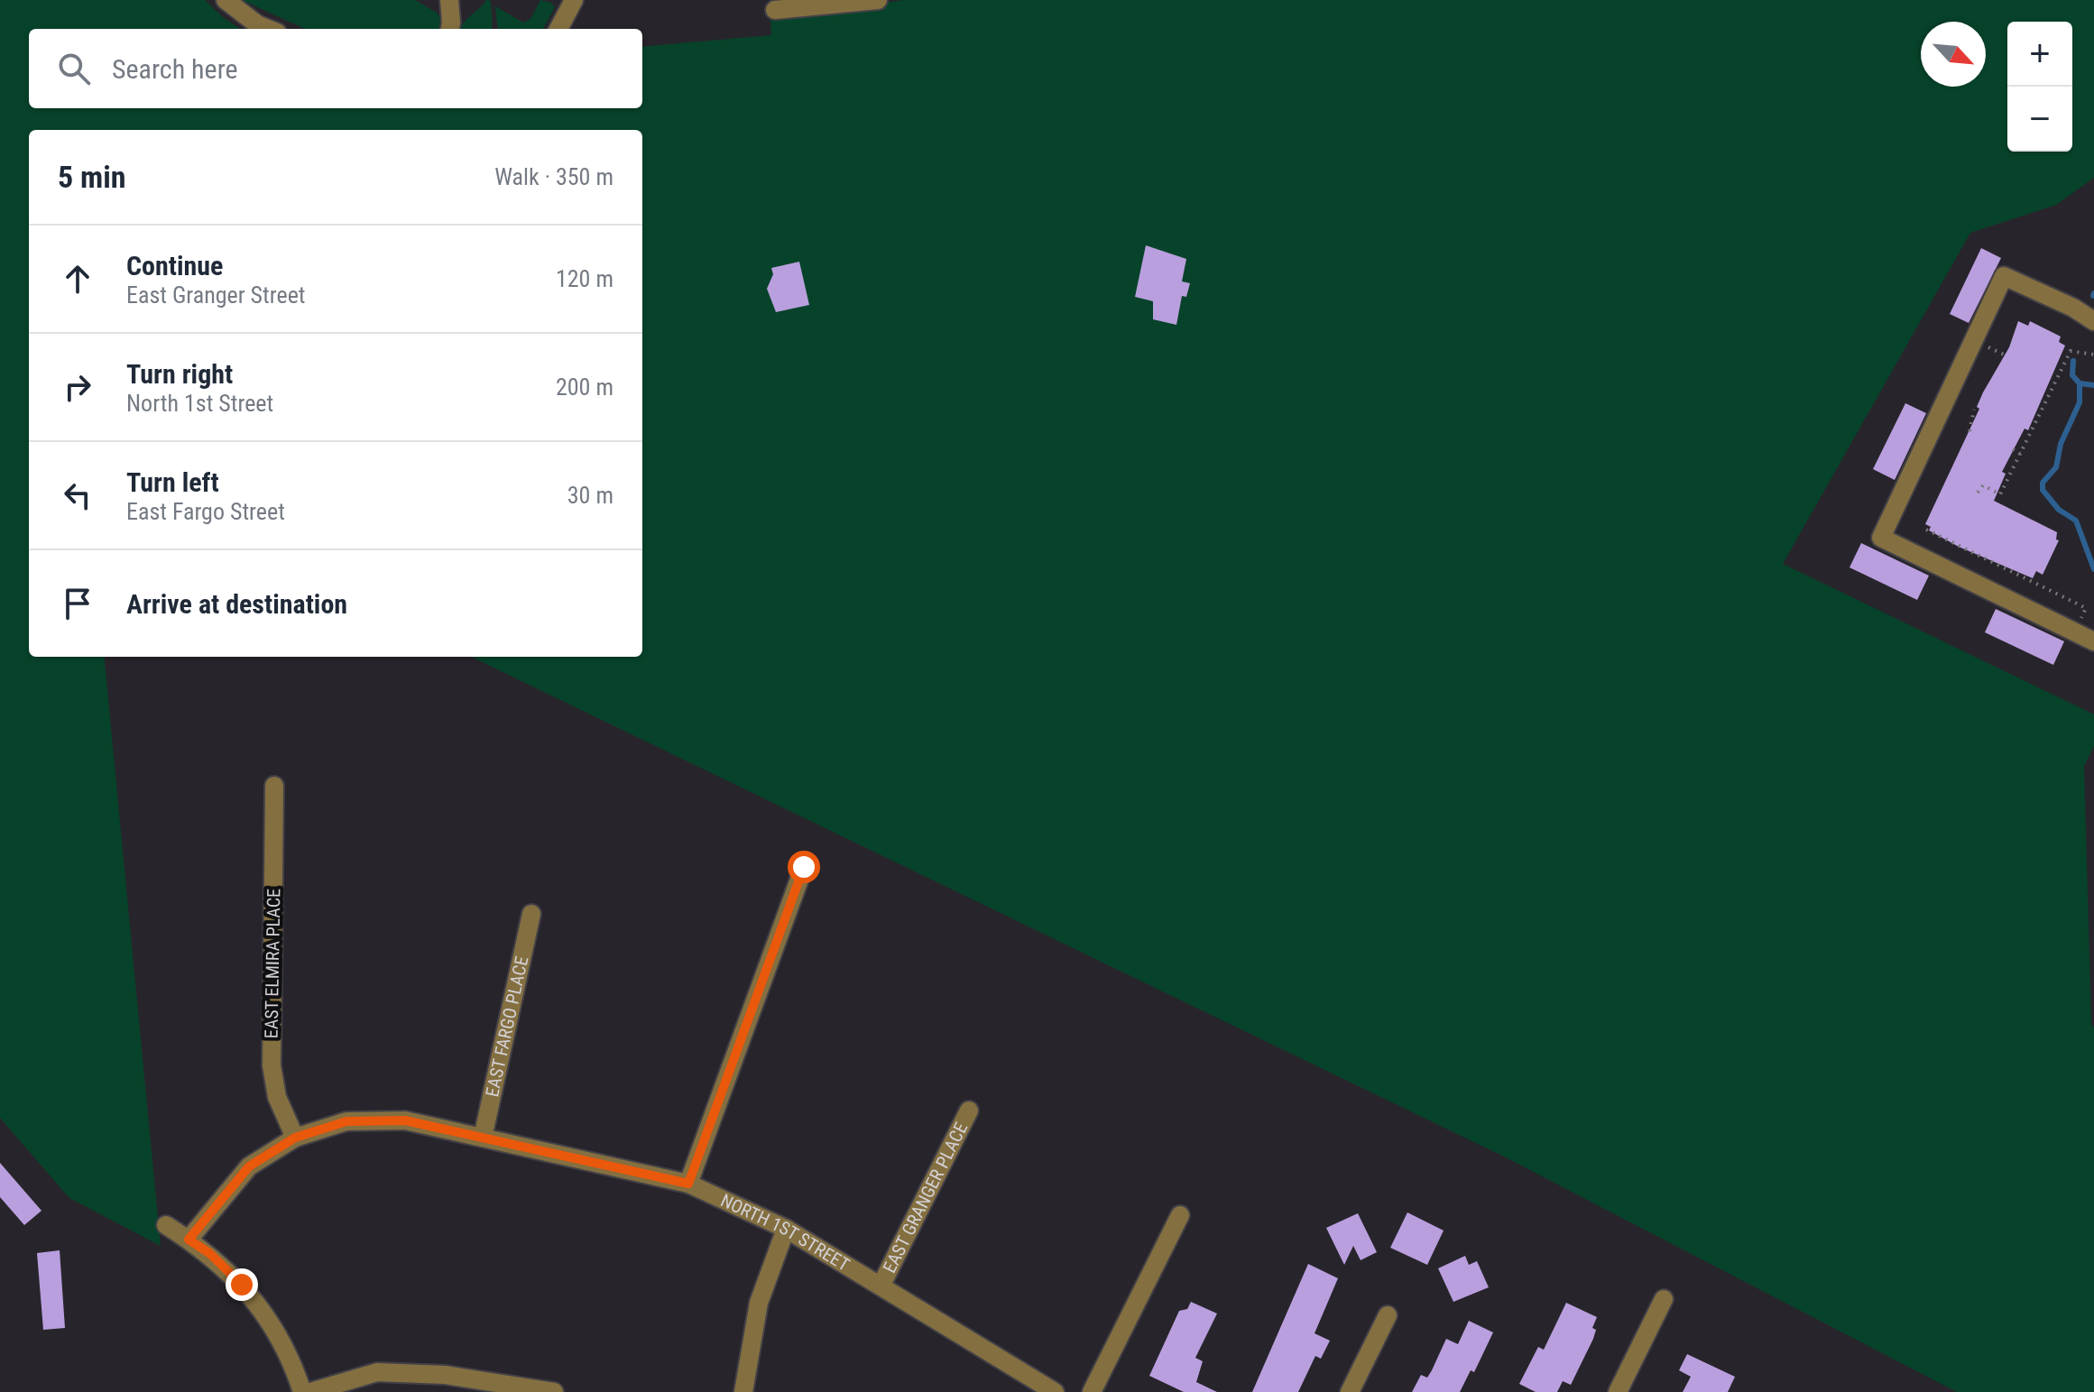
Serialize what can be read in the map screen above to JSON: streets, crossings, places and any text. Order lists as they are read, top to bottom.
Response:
{
  "streets": {
    "street": [
      "EAST ELMIRA PLACE",
      "EAST FARGO PLACE",
      "EAST GRANGER PLACE",
      "NORTH 1ST STREET"
    ]
  },
  "crossings": [
    ["EAST ELMIRA PLACE", "NORTH 1ST STREET"],
    ["EAST FARGO PLACE", "NORTH 1ST STREET"],
    ["EAST GRANGER PLACE", "NORTH 1ST STREET"]
  ],
  "north": "bottom right",
  "page": {
    "map_buttons": ["+", "−"],
    "search": "Search here",
    "heading": ["5 min", "Walk · 350 m"],
    "list": [
      ["Continue", "East Granger Street", "120 m"],
      ["Turn right", "North 1st Street", "200 m"],
      ["Turn left", "East Fargo Street", "30 m"],
      "Arrive at destination"
    ]
  }
}
